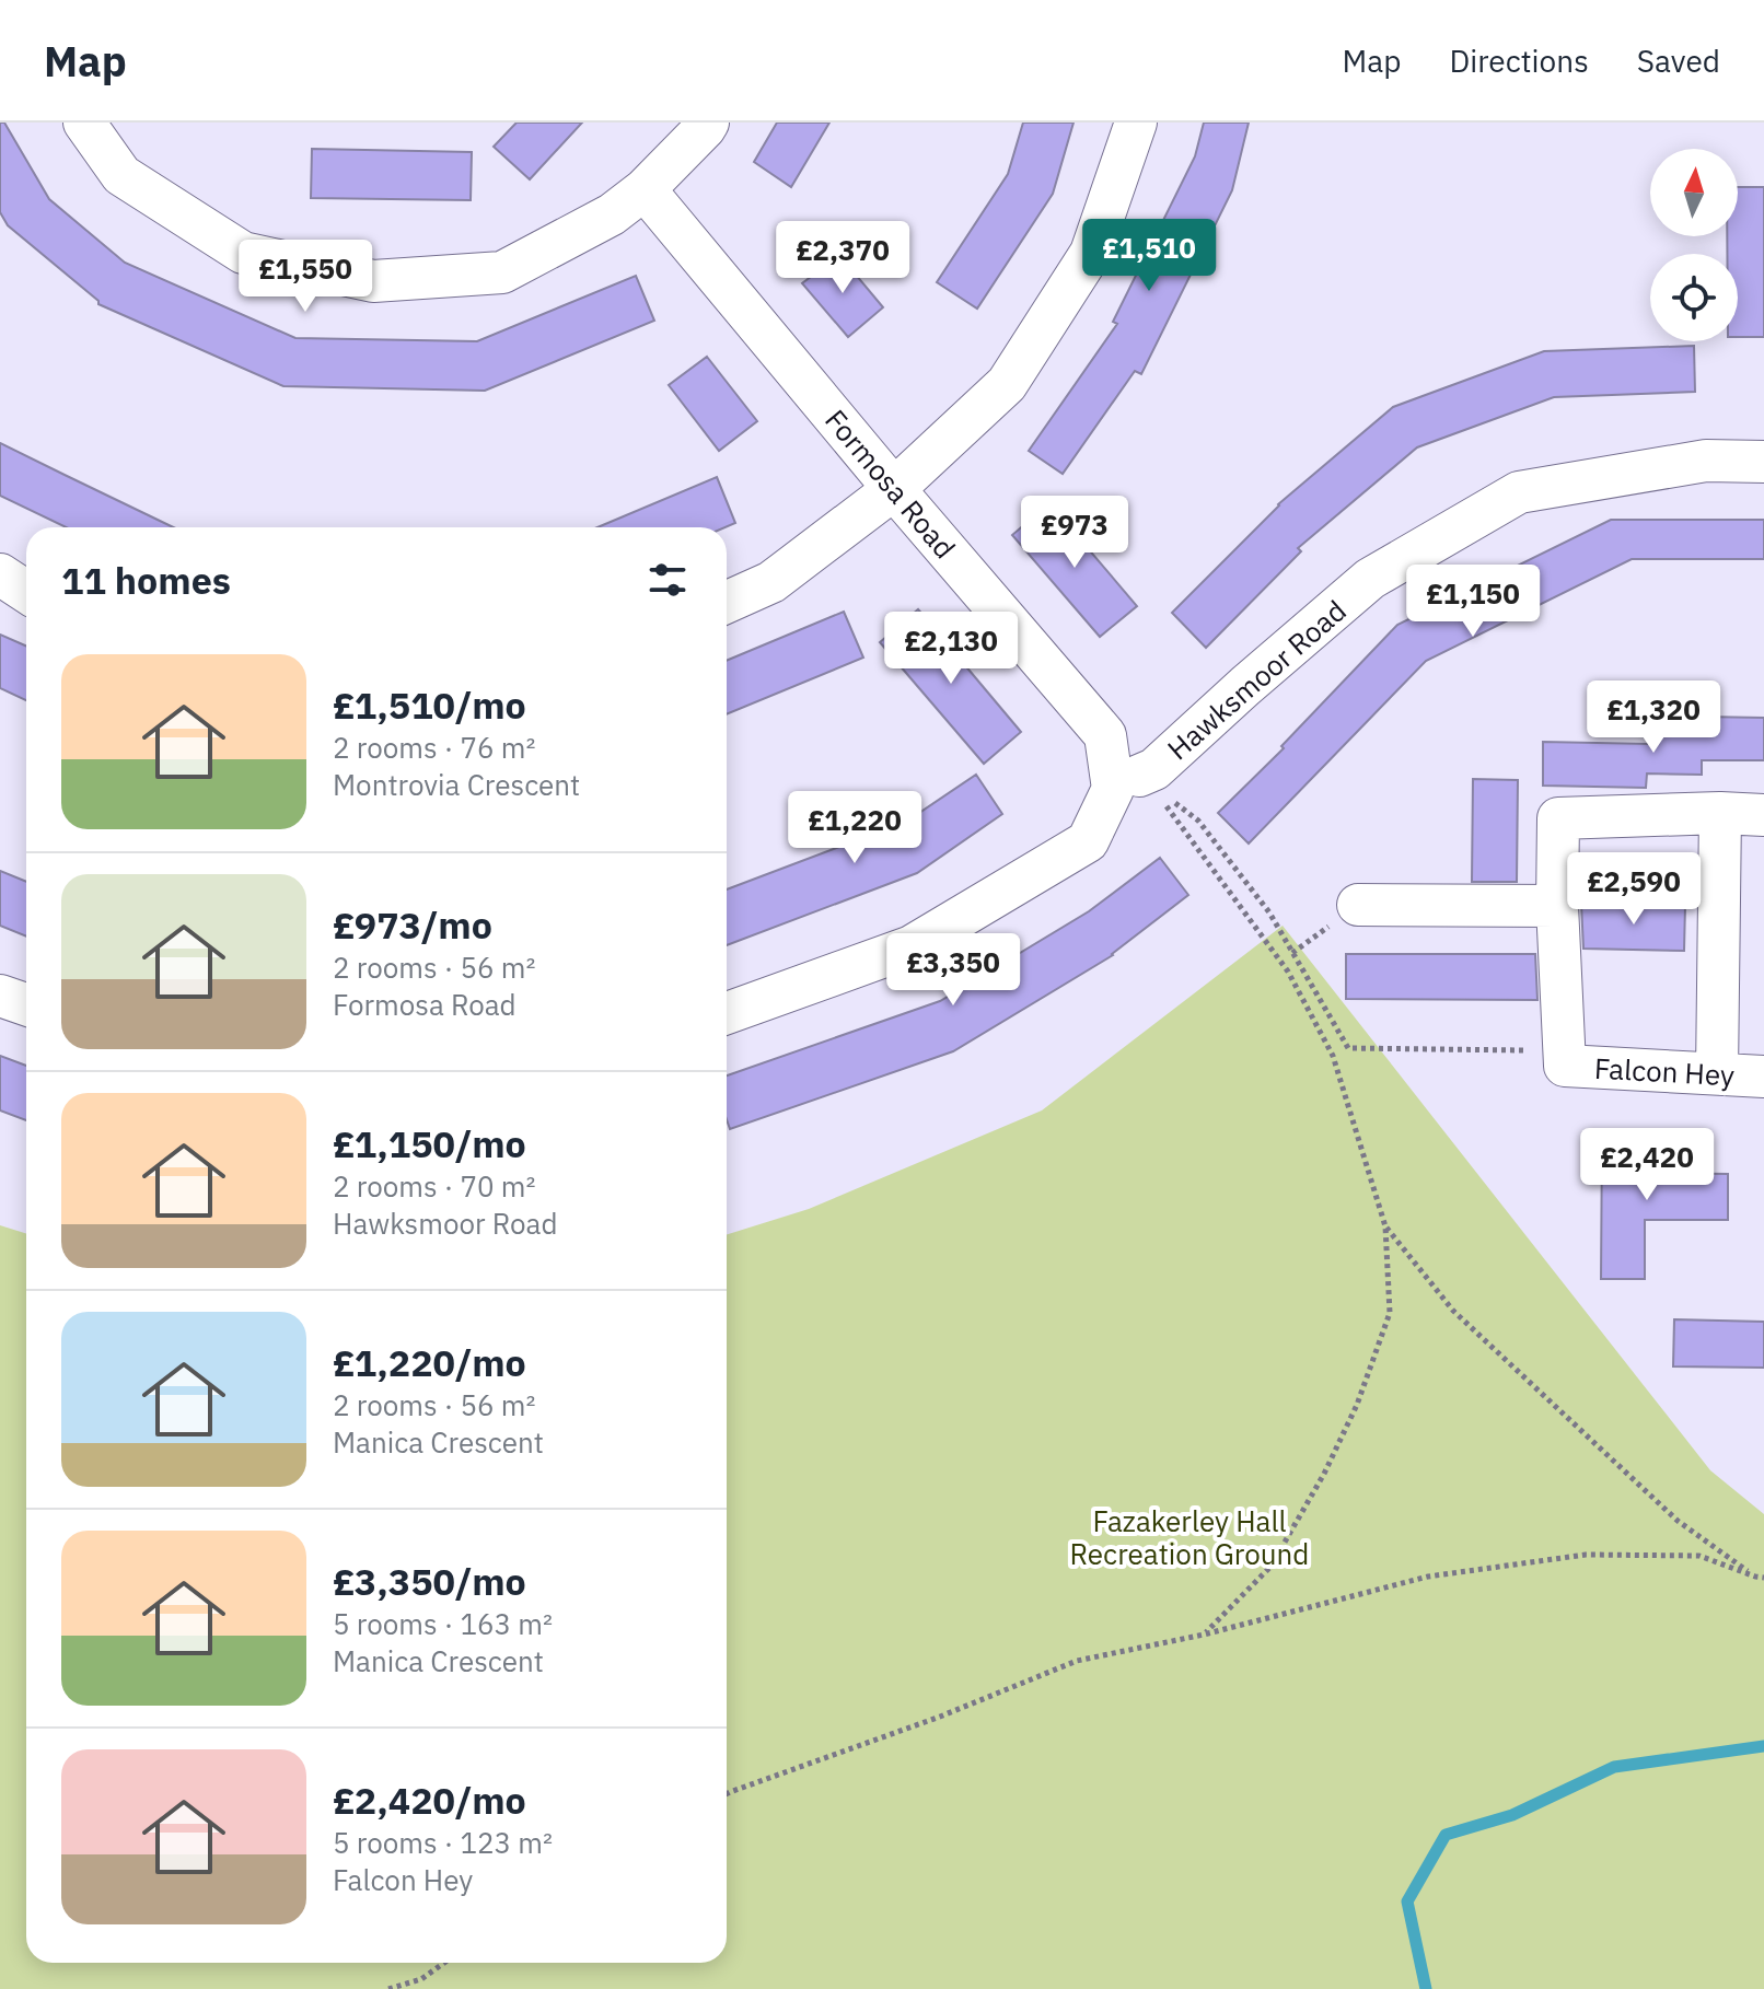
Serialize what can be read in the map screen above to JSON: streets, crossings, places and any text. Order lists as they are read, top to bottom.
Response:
{
  "streets": {
    "street": ["Formosa Road", "Hawksmoor Road", "Falcon Hey"]
  },
  "crossings": [
    ["Formosa Road", "Hawksmoor Road"]
  ],
  "parks": ["Fazakerley Hall Recreation Ground"],
  "north": "top",
  "page": {
    "header": "Map",
    "nav": ["Map", "Directions", "Saved"],
    "price": [
      "£1,510",
      "£2,370",
      "£1,550",
      "£973",
      "£1,150",
      "£2,130",
      "£1,320",
      "£1,220",
      "£2,590",
      "£3,350",
      "£2,420"
    ],
    "heading": "11 homes",
    "list": [
      {
        "name": "£1,510/mo",
        "note": "2 rooms · 76 m² · Montrovia Crescent"
      },
      {
        "name": "£973/mo",
        "note": "2 rooms · 56 m² · Formosa Road"
      },
      {
        "name": "£1,150/mo",
        "note": "2 rooms · 70 m² · Hawksmoor Road"
      },
      {
        "name": "£1,220/mo",
        "note": "2 rooms · 56 m² · Manica Crescent"
      },
      {
        "name": "£3,350/mo",
        "note": "5 rooms · 163 m² · Manica Crescent"
      },
      {
        "name": "£2,420/mo",
        "note": "5 rooms · 123 m² · Falcon Hey"
      }
    ]
  }
}
